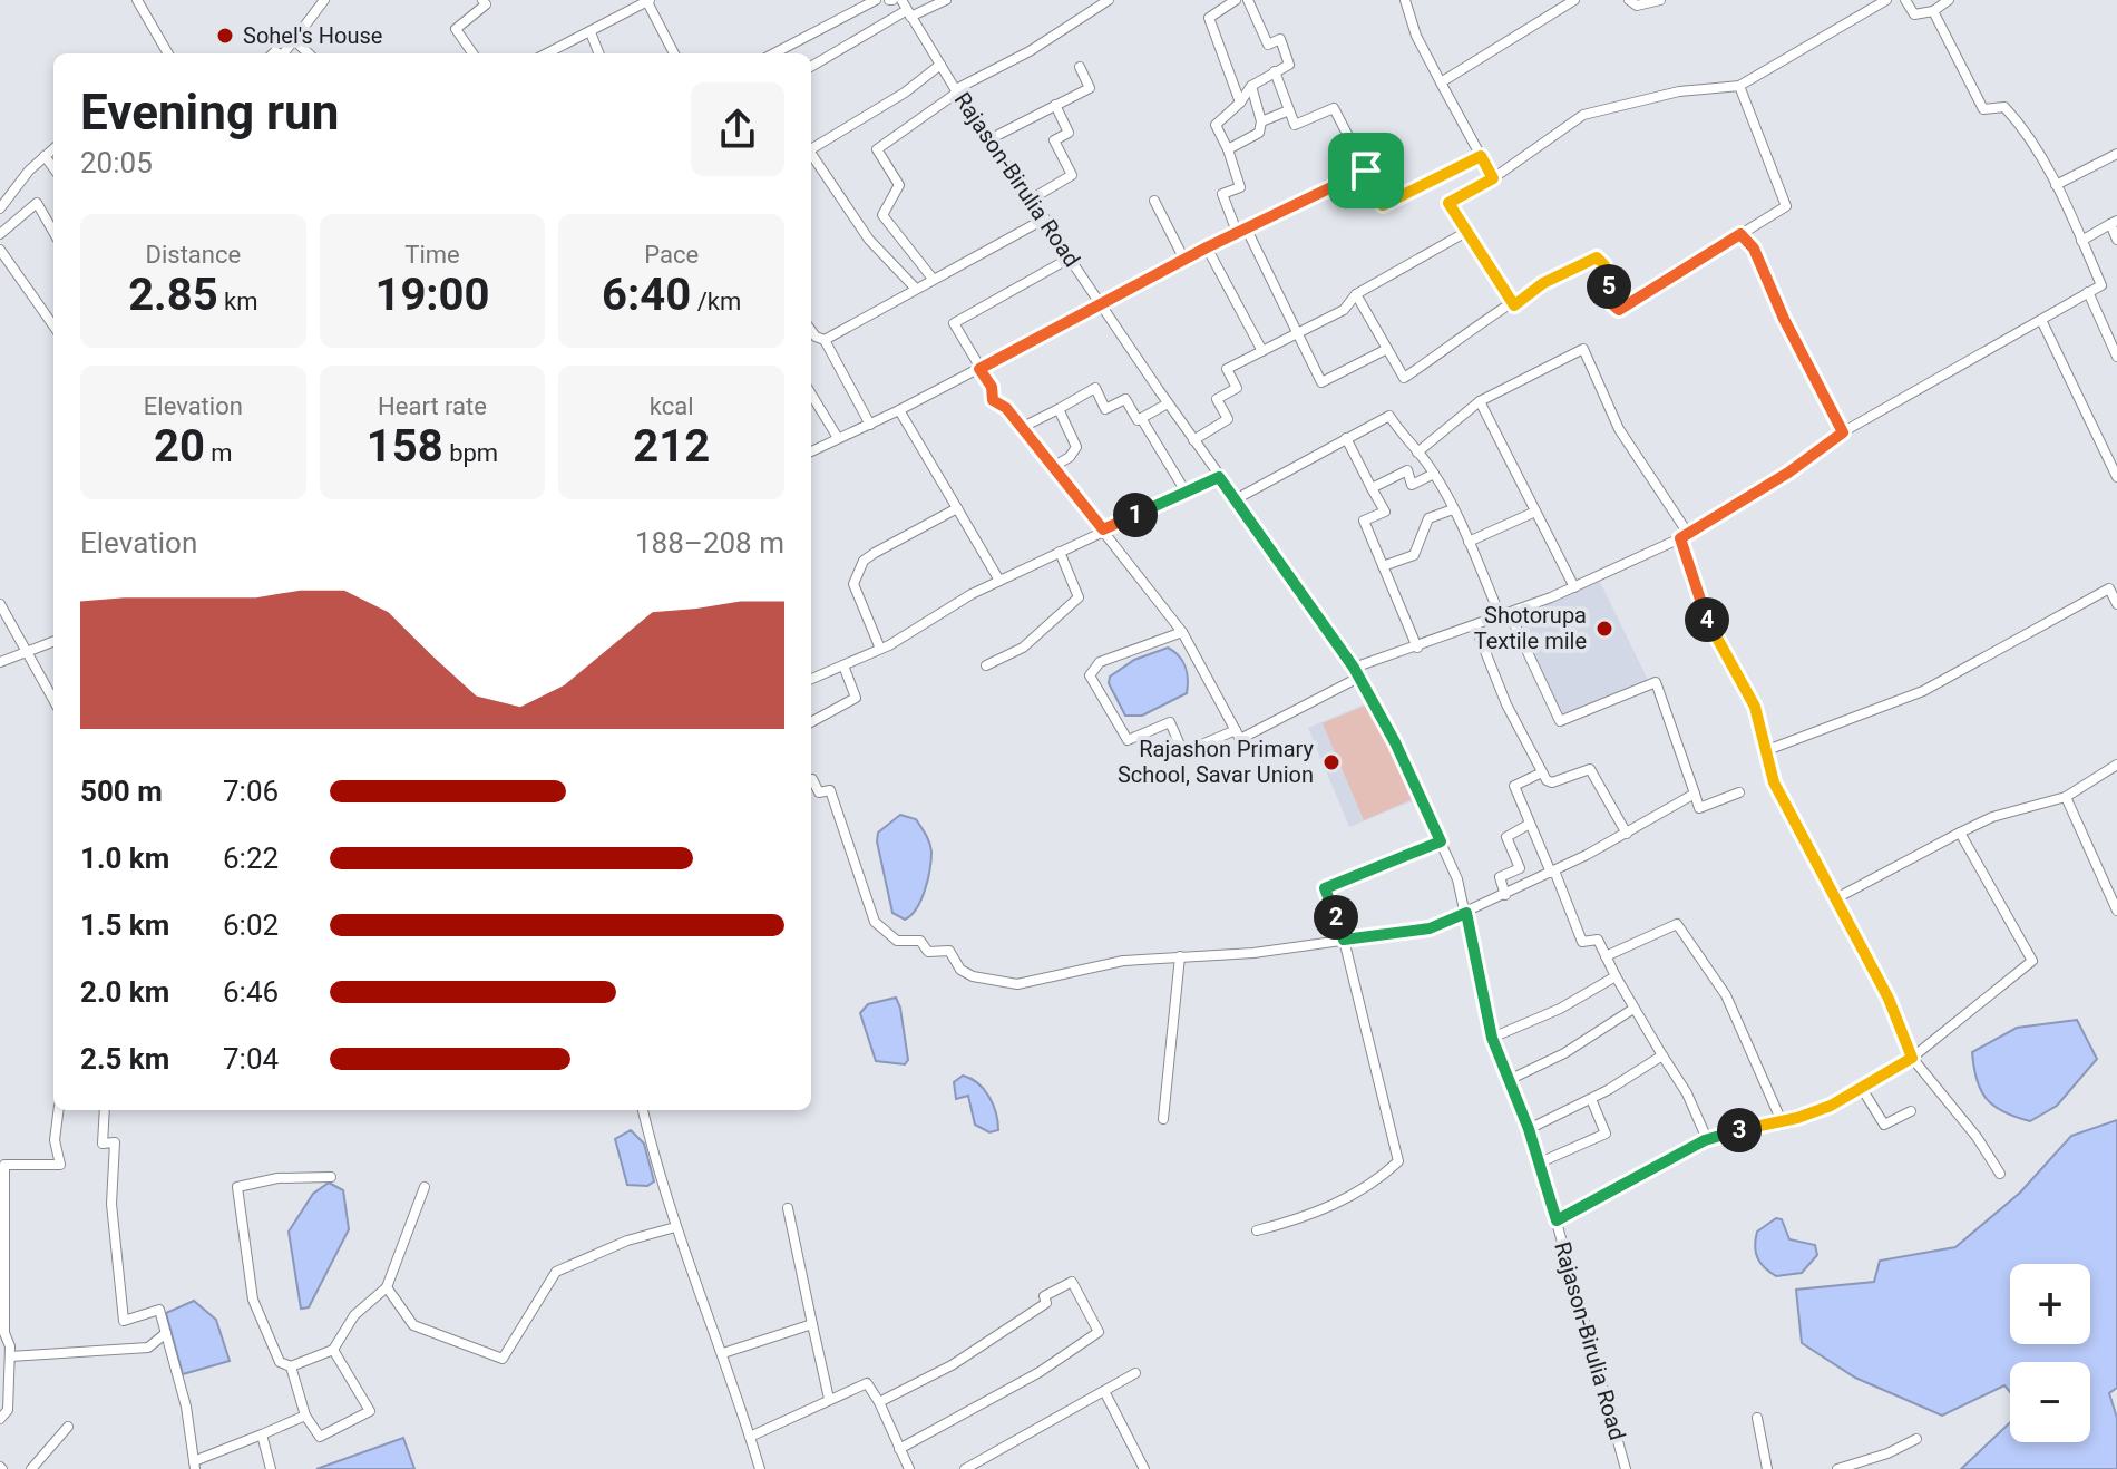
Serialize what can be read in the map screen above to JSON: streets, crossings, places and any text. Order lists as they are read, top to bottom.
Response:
{
  "streets": {
    "street": ["Rajason-Birulia Road"]
  },
  "places": ["Sohel's House", "Shotorupa Textile mile", "Rajashon Primary School, Savar Union"],
  "page": {
    "heading": ["Evening run", "20:05"],
    "stats": [
      ["Distance", "2.85 km"],
      ["Time", "19:00"],
      ["Pace", "6:40 /km"],
      ["Elevation", "20 m"],
      ["Heart rate", "158 bpm"],
      ["kcal", "212"]
    ],
    "pins": [
      "5",
      "1",
      "4",
      "2",
      "3"
    ],
    "chart": ["Elevation", "188–208 m"],
    "list": [
      {
        "name": "500 m",
        "note": "7:06"
      },
      {
        "name": "1.0 km",
        "note": "6:22"
      },
      {
        "name": "1.5 km",
        "note": "6:02"
      },
      {
        "name": "2.0 km",
        "note": "6:46"
      },
      {
        "name": "2.5 km",
        "note": "7:04"
      }
    ],
    "map_buttons": ["+", "−"]
  }
}
